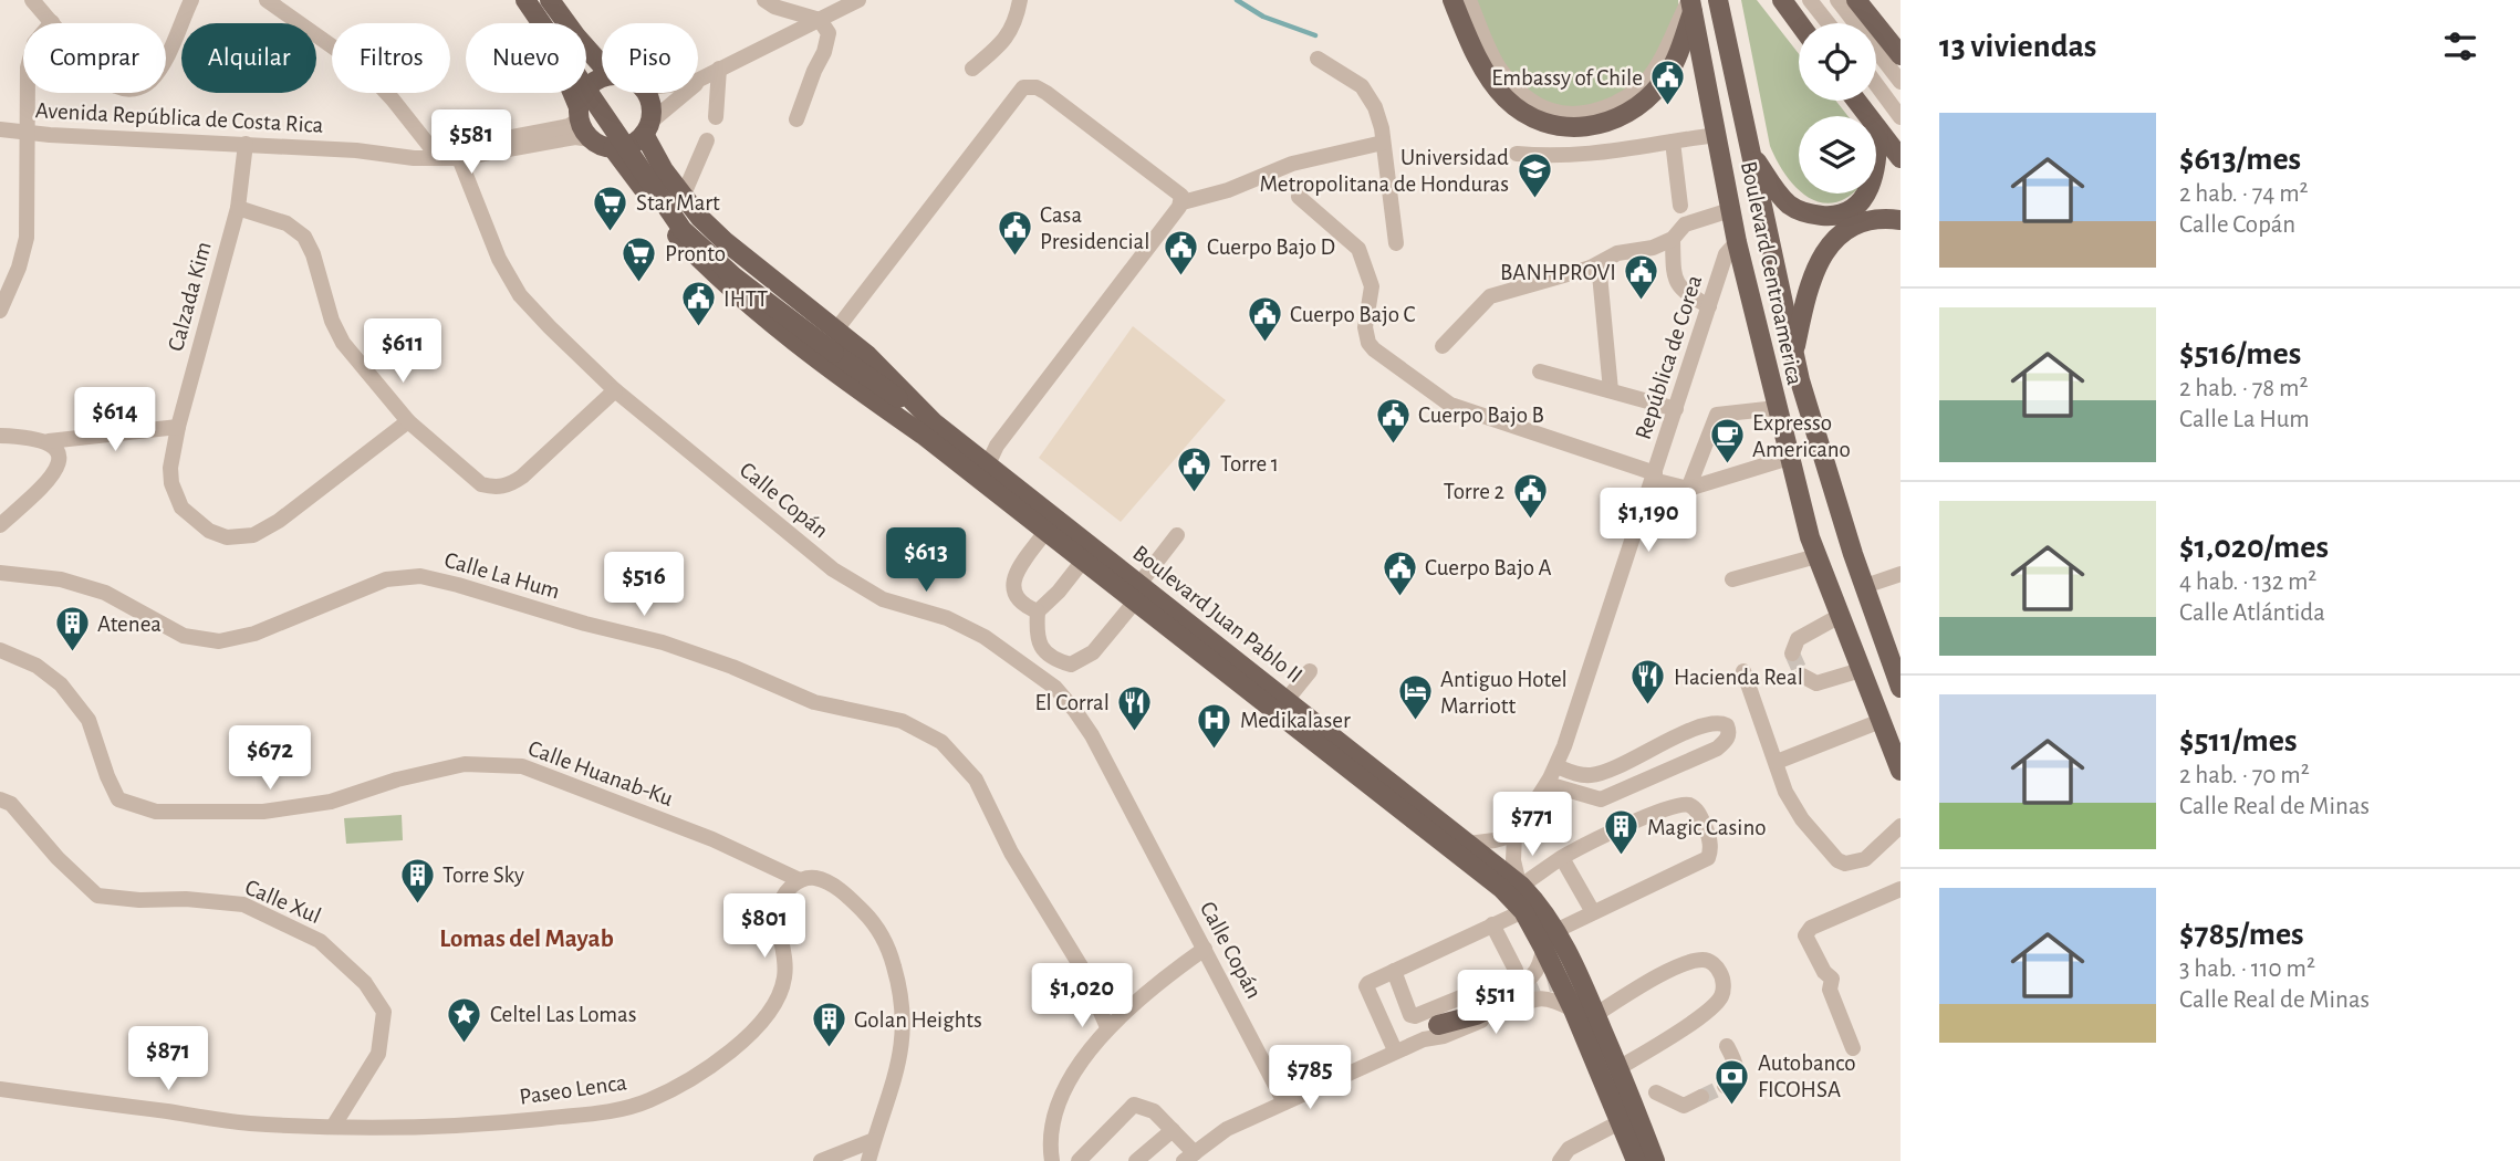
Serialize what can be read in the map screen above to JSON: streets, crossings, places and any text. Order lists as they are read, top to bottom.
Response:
{
  "streets": {
    "main road": ["Boulevard Centroamerica", "Boulevard Juan Pablo II"],
    "street": [
      "Avenida República de Costa Rica",
      "Calzada Kim",
      "República de Corea",
      "Calle Copán",
      "Calle La Hum",
      "Calle Huanab-Ku",
      "Calle Xul",
      "Paseo Lenca"
    ]
  },
  "crossings": [
    ["Avenida República de Costa Rica", "Calzada Kim"],
    ["Avenida República de Costa Rica", "Calle Copán"],
    ["Boulevard Centroamerica", "República de Corea"],
    ["Calle Huanab-Ku", "Paseo Lenca"],
    ["Calle Xul", "Paseo Lenca"]
  ],
  "districts": ["Lomas del Mayab"],
  "places": {
    "public building": [
      "Embassy of Chile",
      "Casa Presidencial",
      "Cuerpo Bajo D",
      "BANHPROVI",
      "IHTT",
      "Cuerpo Bajo C",
      "Cuerpo Bajo B",
      "Torre 1",
      "Torre 2",
      "Cuerpo Bajo A"
    ],
    "school or university": ["Universidad Metropolitana de Honduras"],
    "supermarket": ["Star Mart", "Pronto"],
    "cafe": ["Expresso Americano"],
    "building": [
      "Atenea",
      "Magic Casino",
      "Torre Sky",
      "Golan Heights"
    ],
    "restaurant": ["Hacienda Real", "El Corral"],
    "hotel": ["Antiguo Hotel Marriott"],
    "hospital": ["Medikalaser"],
    "place": ["Celtel Las Lomas"],
    "bank": ["Autobanco FICOHSA"]
  },
  "page": {
    "heading": "13 viviendas",
    "chip": [
      "Comprar",
      "Alquilar",
      "Filtros",
      "Nuevo",
      "Piso"
    ],
    "list": [
      {
        "name": "$613/mes",
        "note": "2 hab. · 74 m² · Calle Copán"
      },
      {
        "name": "$516/mes",
        "note": "2 hab. · 78 m² · Calle La Hum"
      },
      {
        "name": "$1,020/mes",
        "note": "4 hab. · 132 m² · Calle Atlántida"
      },
      {
        "name": "$511/mes",
        "note": "2 hab. · 70 m² · Calle Real de Minas"
      },
      {
        "name": "$785/mes",
        "note": "3 hab. · 110 m² · Calle Real de Minas"
      }
    ],
    "price": [
      "$581",
      "$611",
      "$614",
      "$1,190",
      "$613",
      "$516",
      "$672",
      "$771",
      "$801",
      "$1,020",
      "$511",
      "$871",
      "$785"
    ]
  }
}
